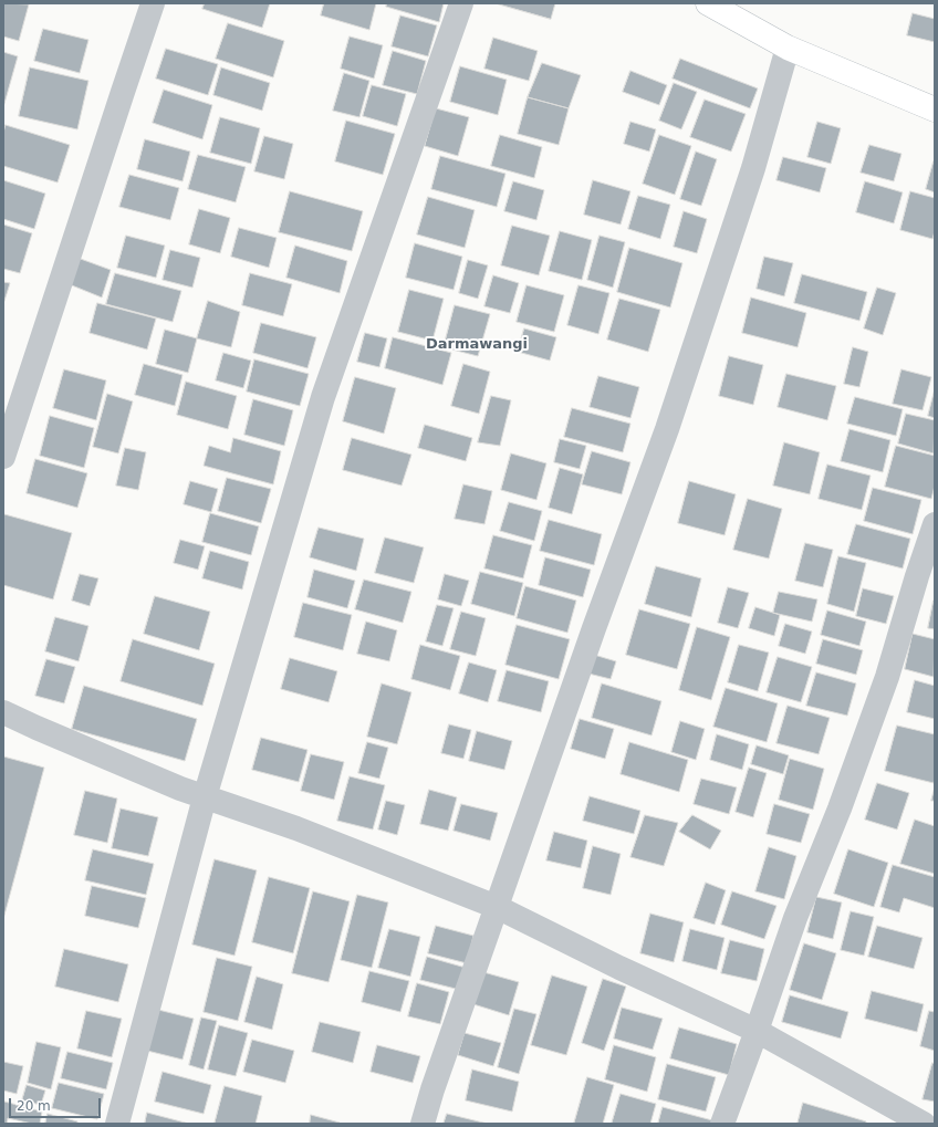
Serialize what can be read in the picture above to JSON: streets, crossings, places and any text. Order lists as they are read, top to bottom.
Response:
{
  "districts": ["Darmawangi"],
  "scale_bar": "20 m"
}
